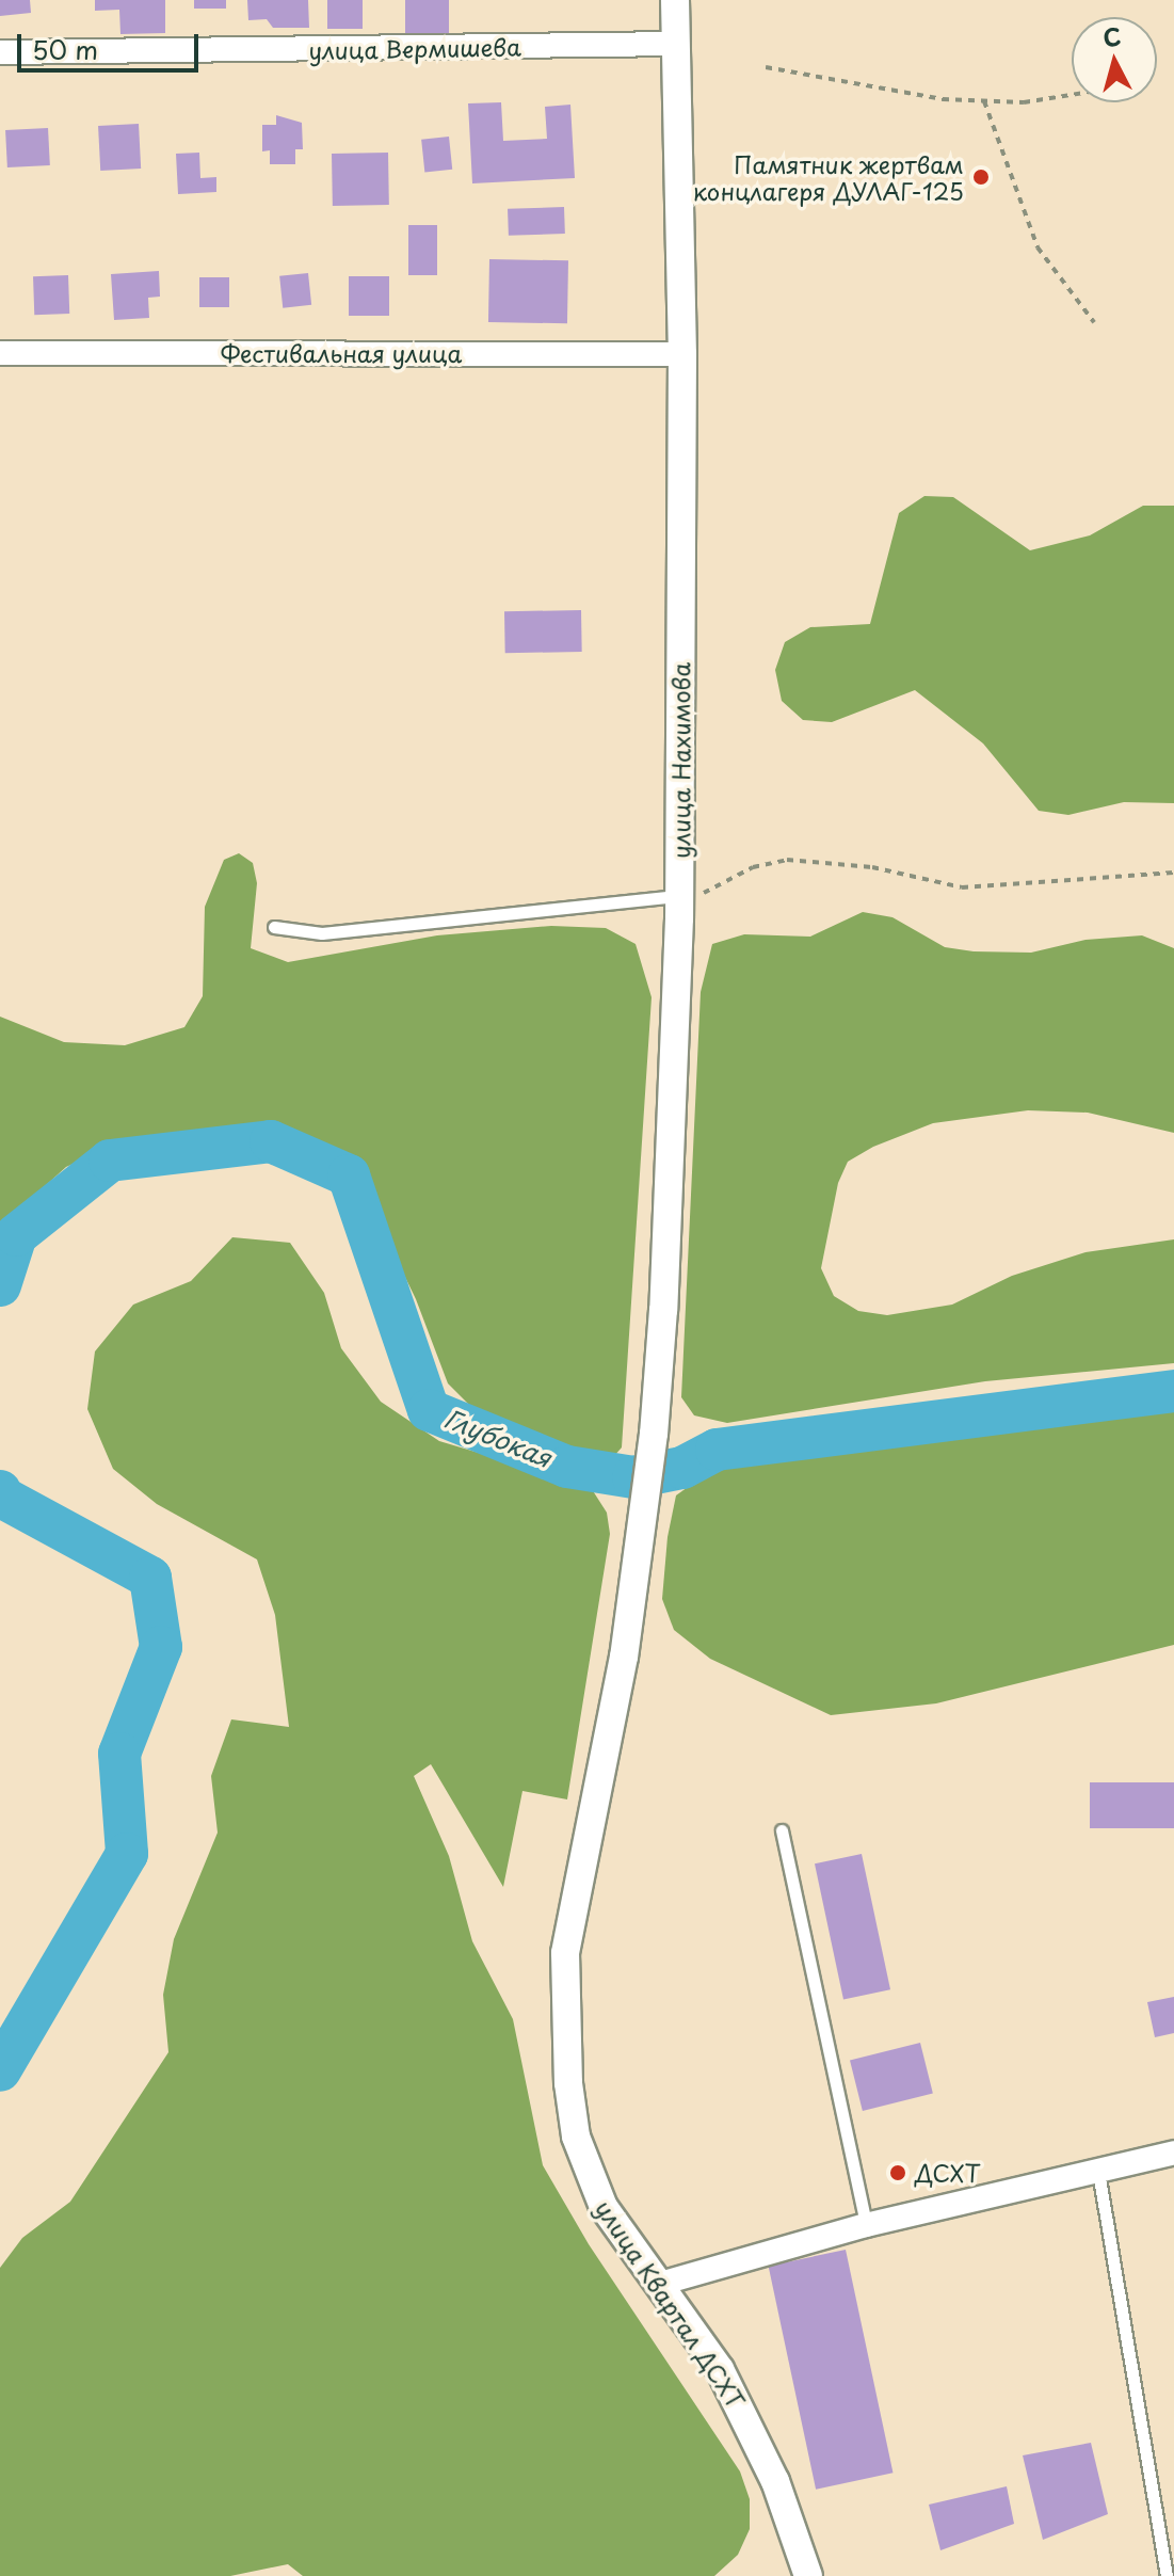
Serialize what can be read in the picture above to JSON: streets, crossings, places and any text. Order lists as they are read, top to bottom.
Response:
{
  "streets": {
    "street": [
      "улица Вермишева",
      "Фестивальная улица",
      "улица Нахимова",
      "улица Квартал ДСХТ"
    ]
  },
  "crossings": [
    ["улица Вермишева", "улица Нахимова"],
    ["Фестивальная улица", "улица Нахимова"],
    ["улица Нахимова", "улица Квартал ДСХТ"]
  ],
  "water": ["Глубокая"],
  "places": ["Памятник жертвам концлагеря ДУЛАГ-125", "ДСХТ"],
  "scale_bar": "50 m",
  "north": "top"
}
